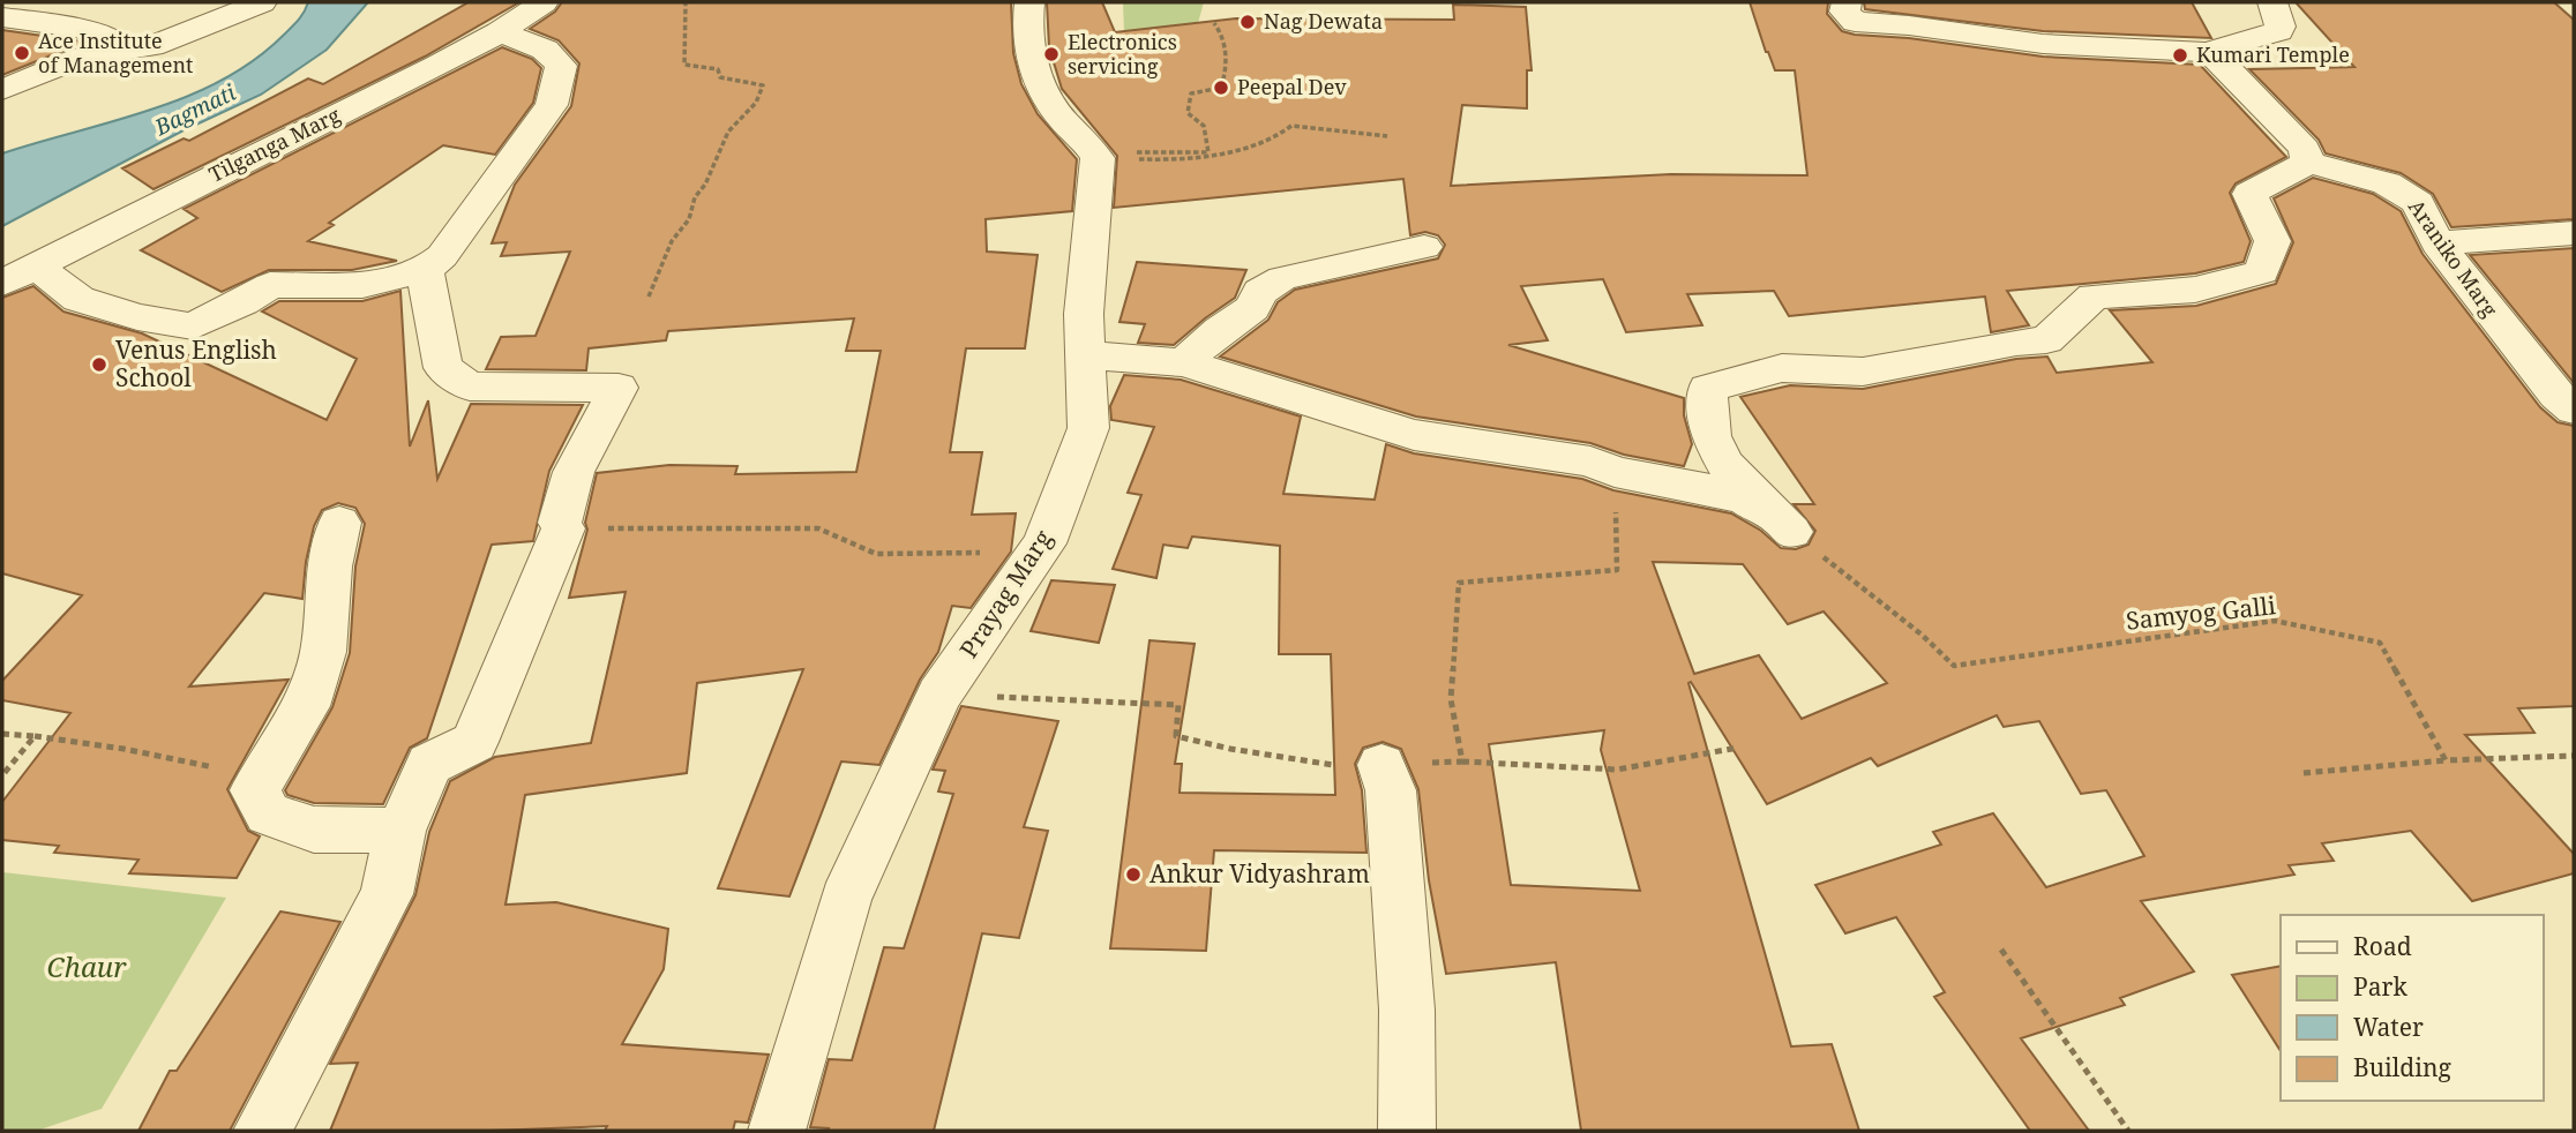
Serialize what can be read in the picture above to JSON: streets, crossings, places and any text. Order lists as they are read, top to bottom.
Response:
{
  "streets": {
    "street": ["Tilganga Marg", "Araniko Marg", "Prayag Marg"]
  },
  "water": ["Bagmati"],
  "parks": ["Chaur"],
  "places": [
    "Nag Dewata",
    "Ace Institute of Management",
    "Electronics servicing",
    "Kumari Temple",
    "Peepal Dev",
    "Venus English School",
    "Ankur Vidyashram"
  ],
  "legend": [
    "Road",
    "Park",
    "Water",
    "Building"
  ]
}
